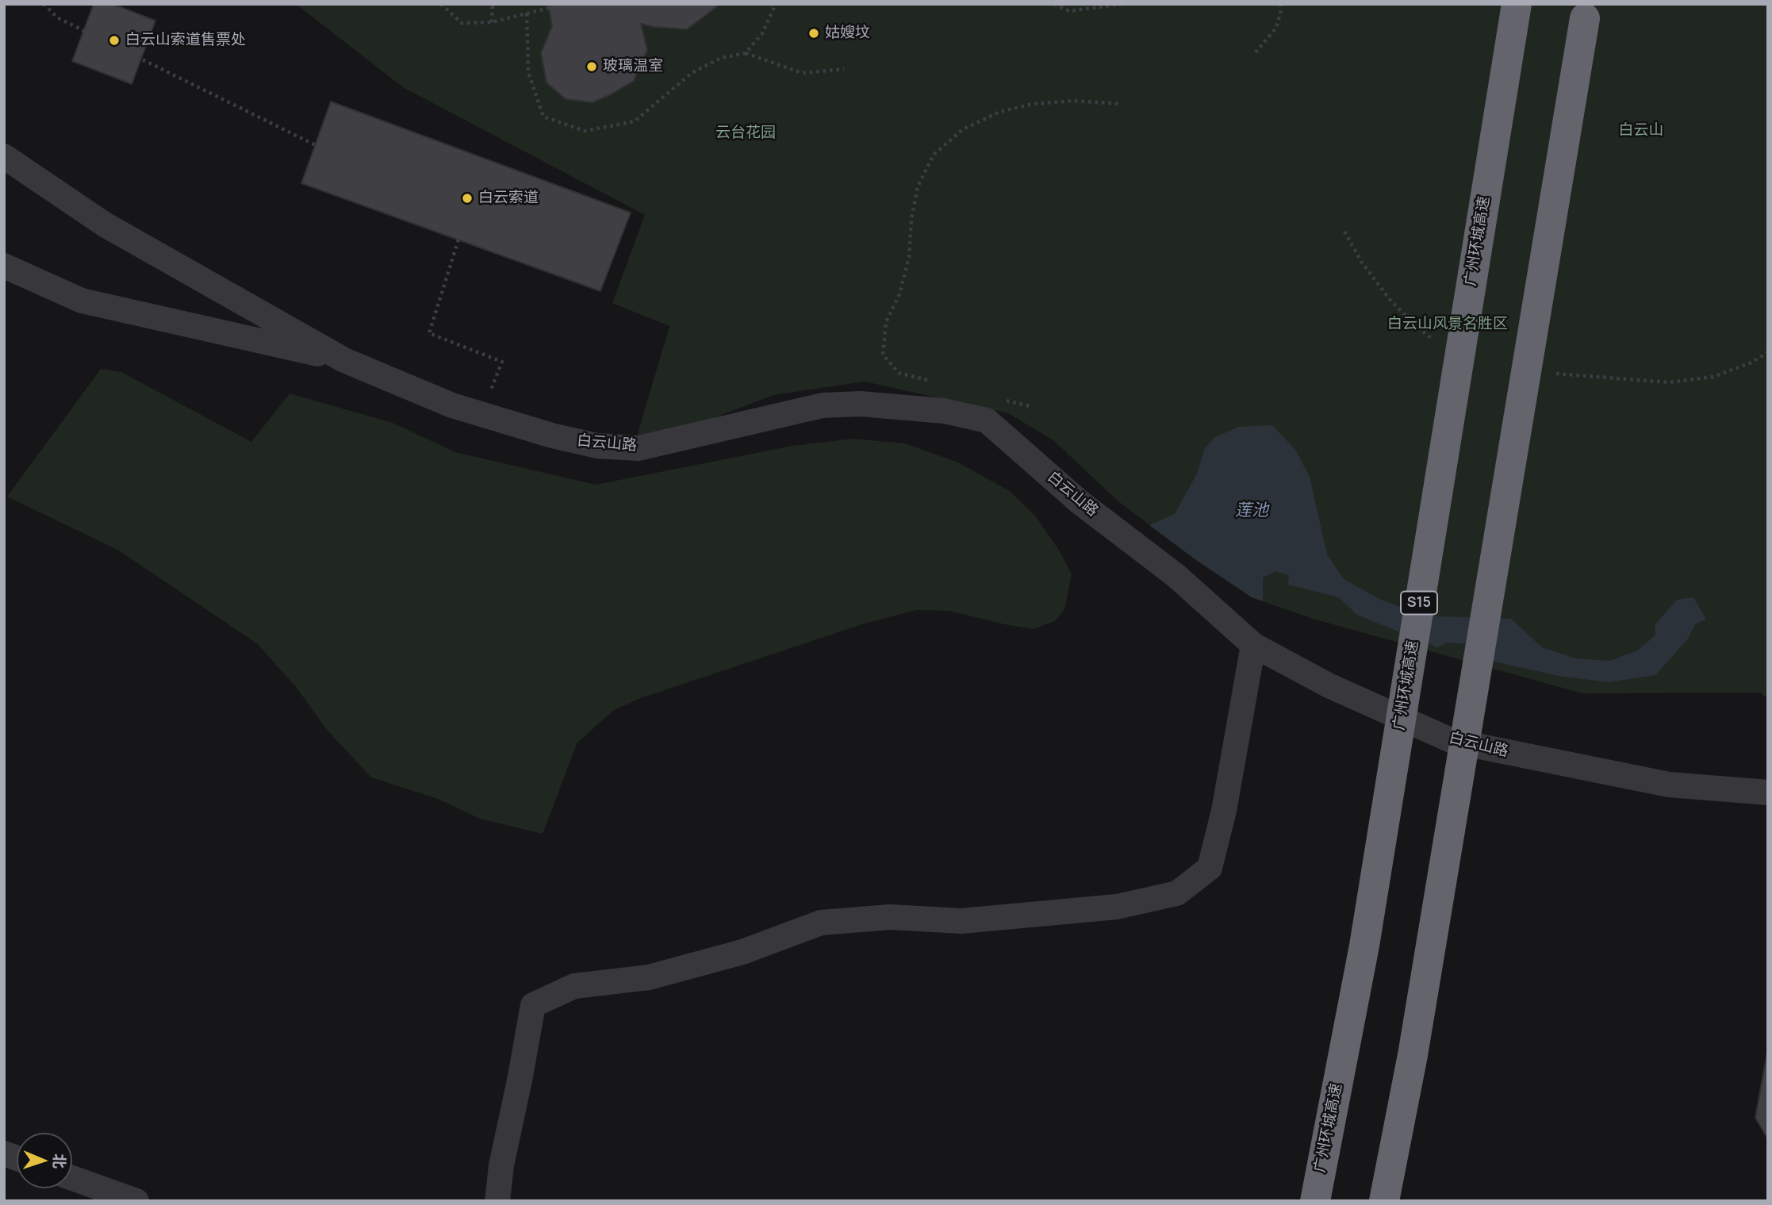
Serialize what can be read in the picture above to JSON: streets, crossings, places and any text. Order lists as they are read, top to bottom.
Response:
{
  "streets": {
    "highway": ["广州环城高速", "S15"],
    "street": ["白云山路"]
  },
  "water": ["莲池"],
  "parks": ["白云山", "云台花园", "白云山风景名胜区"],
  "places": [
    "姑嫂坟",
    "白云山索道售票处",
    "玻璃温室",
    "白云索道"
  ],
  "north": "right"
}
